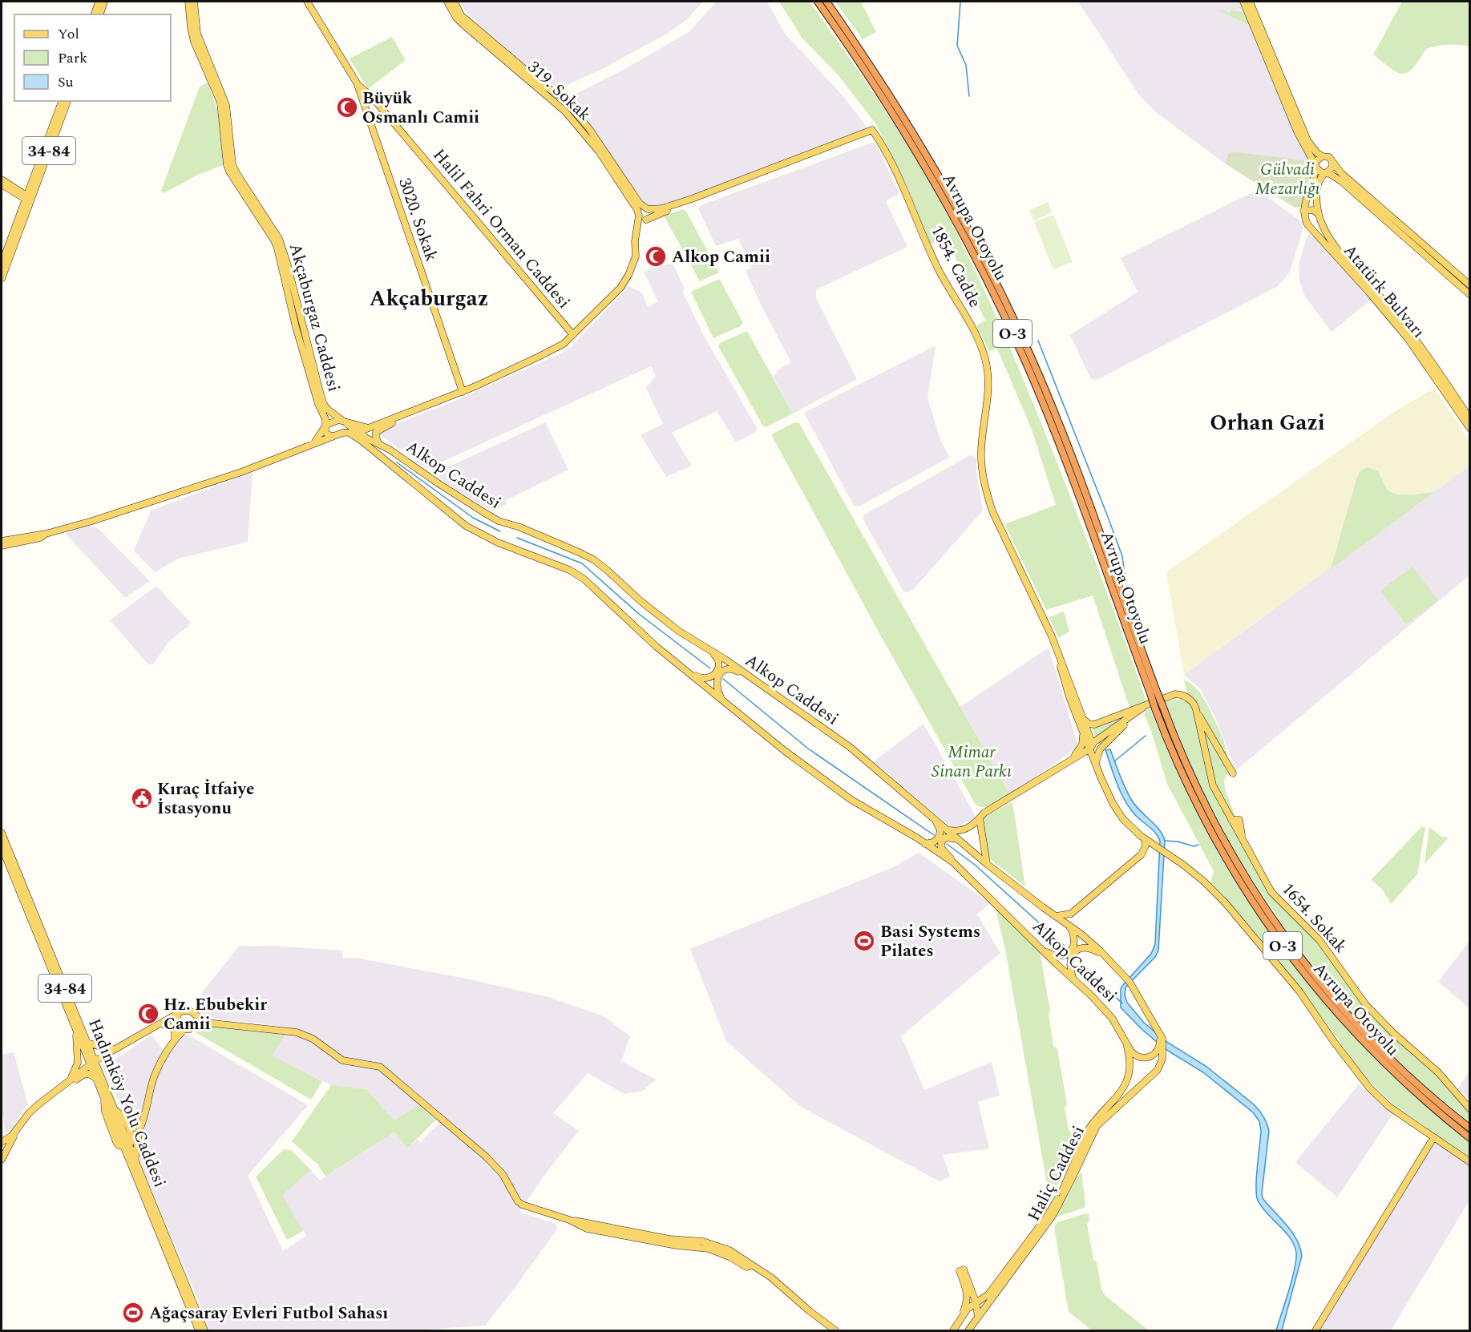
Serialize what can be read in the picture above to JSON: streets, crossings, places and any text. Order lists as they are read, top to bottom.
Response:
{
  "streets": {
    "highway": ["Avrupa Otoyolu", "O-3"],
    "main road": [
      "319. Sokak",
      "34-84",
      "3020. Sokak",
      "Halil Fahri Orman Caddesi",
      "1854. Cadde",
      "Atatürk Bulvarı",
      "Akçaburgaz Caddesi",
      "Alkop Caddesi",
      "1654. Sokak",
      "Hadımköy Yolu Caddesi",
      "Haliç Caddesi"
    ]
  },
  "crossings": [
    ["319. Sokak", "1854. Cadde"],
    ["3020. Sokak", "Halil Fahri Orman Caddesi"],
    ["Akçaburgaz Caddesi", "Alkop Caddesi"],
    ["Alkop Caddesi", "Haliç Caddesi"]
  ],
  "districts": ["Akçaburgaz", "Orhan Gazi"],
  "parks": ["Gülvadi Mezarlığı", "Mimar Sinan Parkı"],
  "places": {
    "mosque": ["Büyük Osmanlı Camii", "Alkop Camii", "Hz. Ebubekir Camii"],
    "public building": ["Kıraç İtfaiye İstasyonu"],
    "sports": ["Basi Systems Pilates", "Ağaçsaray Evleri Futbol Sahası"]
  },
  "legend": ["Yol", "Park", "Su"]
}
